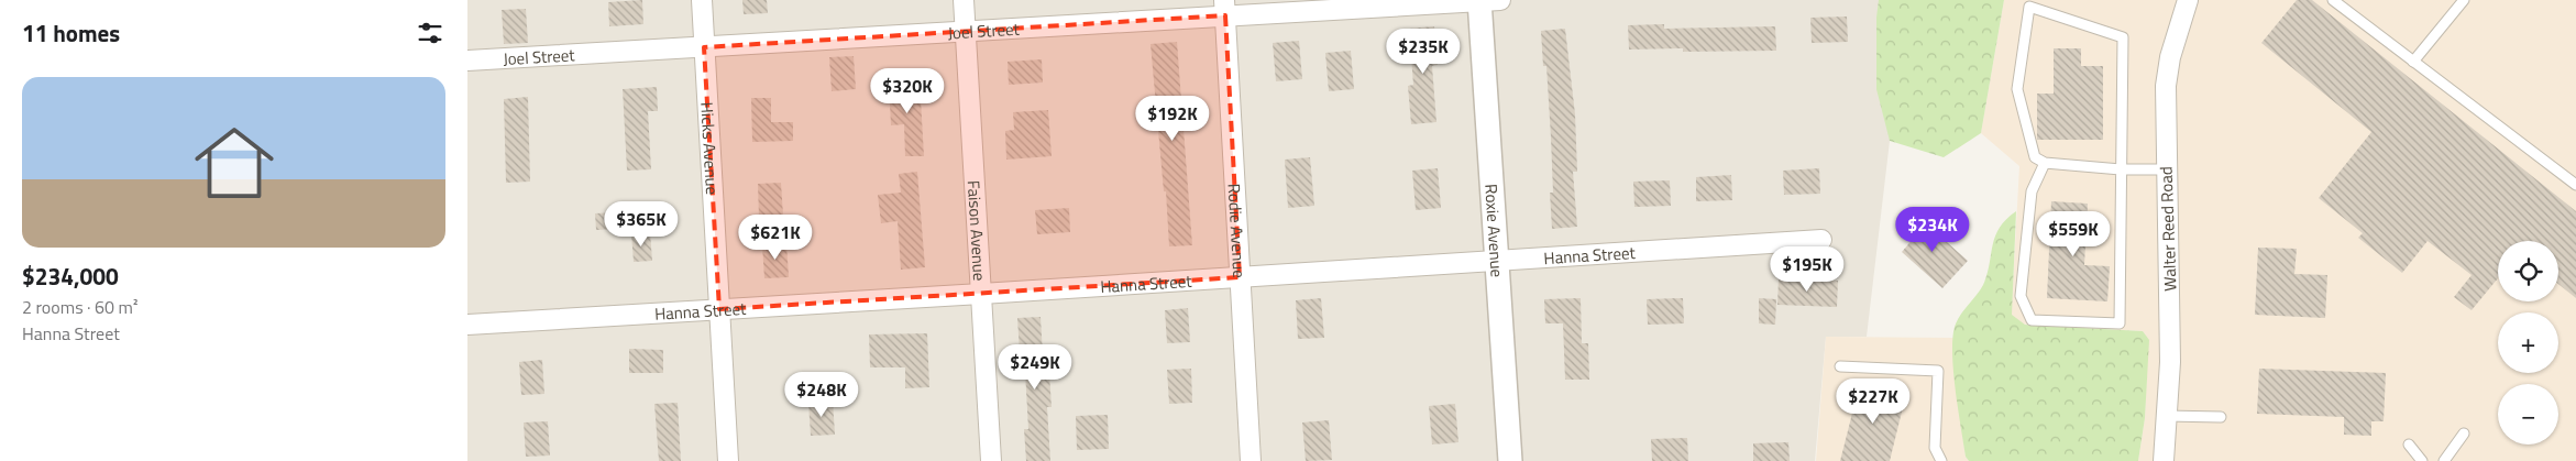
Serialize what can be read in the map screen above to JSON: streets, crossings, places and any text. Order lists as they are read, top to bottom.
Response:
{
  "streets": {
    "street": [
      "Joel Street",
      "Hicks Avenue",
      "Walter Reed Road",
      "Faison Avenue",
      "Rodie Avenue",
      "Roxie Avenue",
      "Hanna Street"
    ]
  },
  "crossings": [
    ["Joel Street", "Hicks Avenue"],
    ["Joel Street", "Faison Avenue"],
    ["Joel Street", "Rodie Avenue"],
    ["Joel Street", "Roxie Avenue"],
    ["Hicks Avenue", "Hanna Street"],
    ["Faison Avenue", "Hanna Street"],
    ["Rodie Avenue", "Hanna Street"],
    ["Roxie Avenue", "Hanna Street"]
  ],
  "page": {
    "heading": "11 homes",
    "price": [
      "$235K",
      "$320K",
      "$192K",
      "$365K",
      "$234K",
      "$559K",
      "$621K",
      "$195K",
      "$249K",
      "$248K",
      "$227K"
    ],
    "list": [
      {
        "name": "$234,000",
        "note": "2 rooms · 60 m² · Hanna Street"
      }
    ],
    "map_buttons": ["+", "−"]
  }
}
